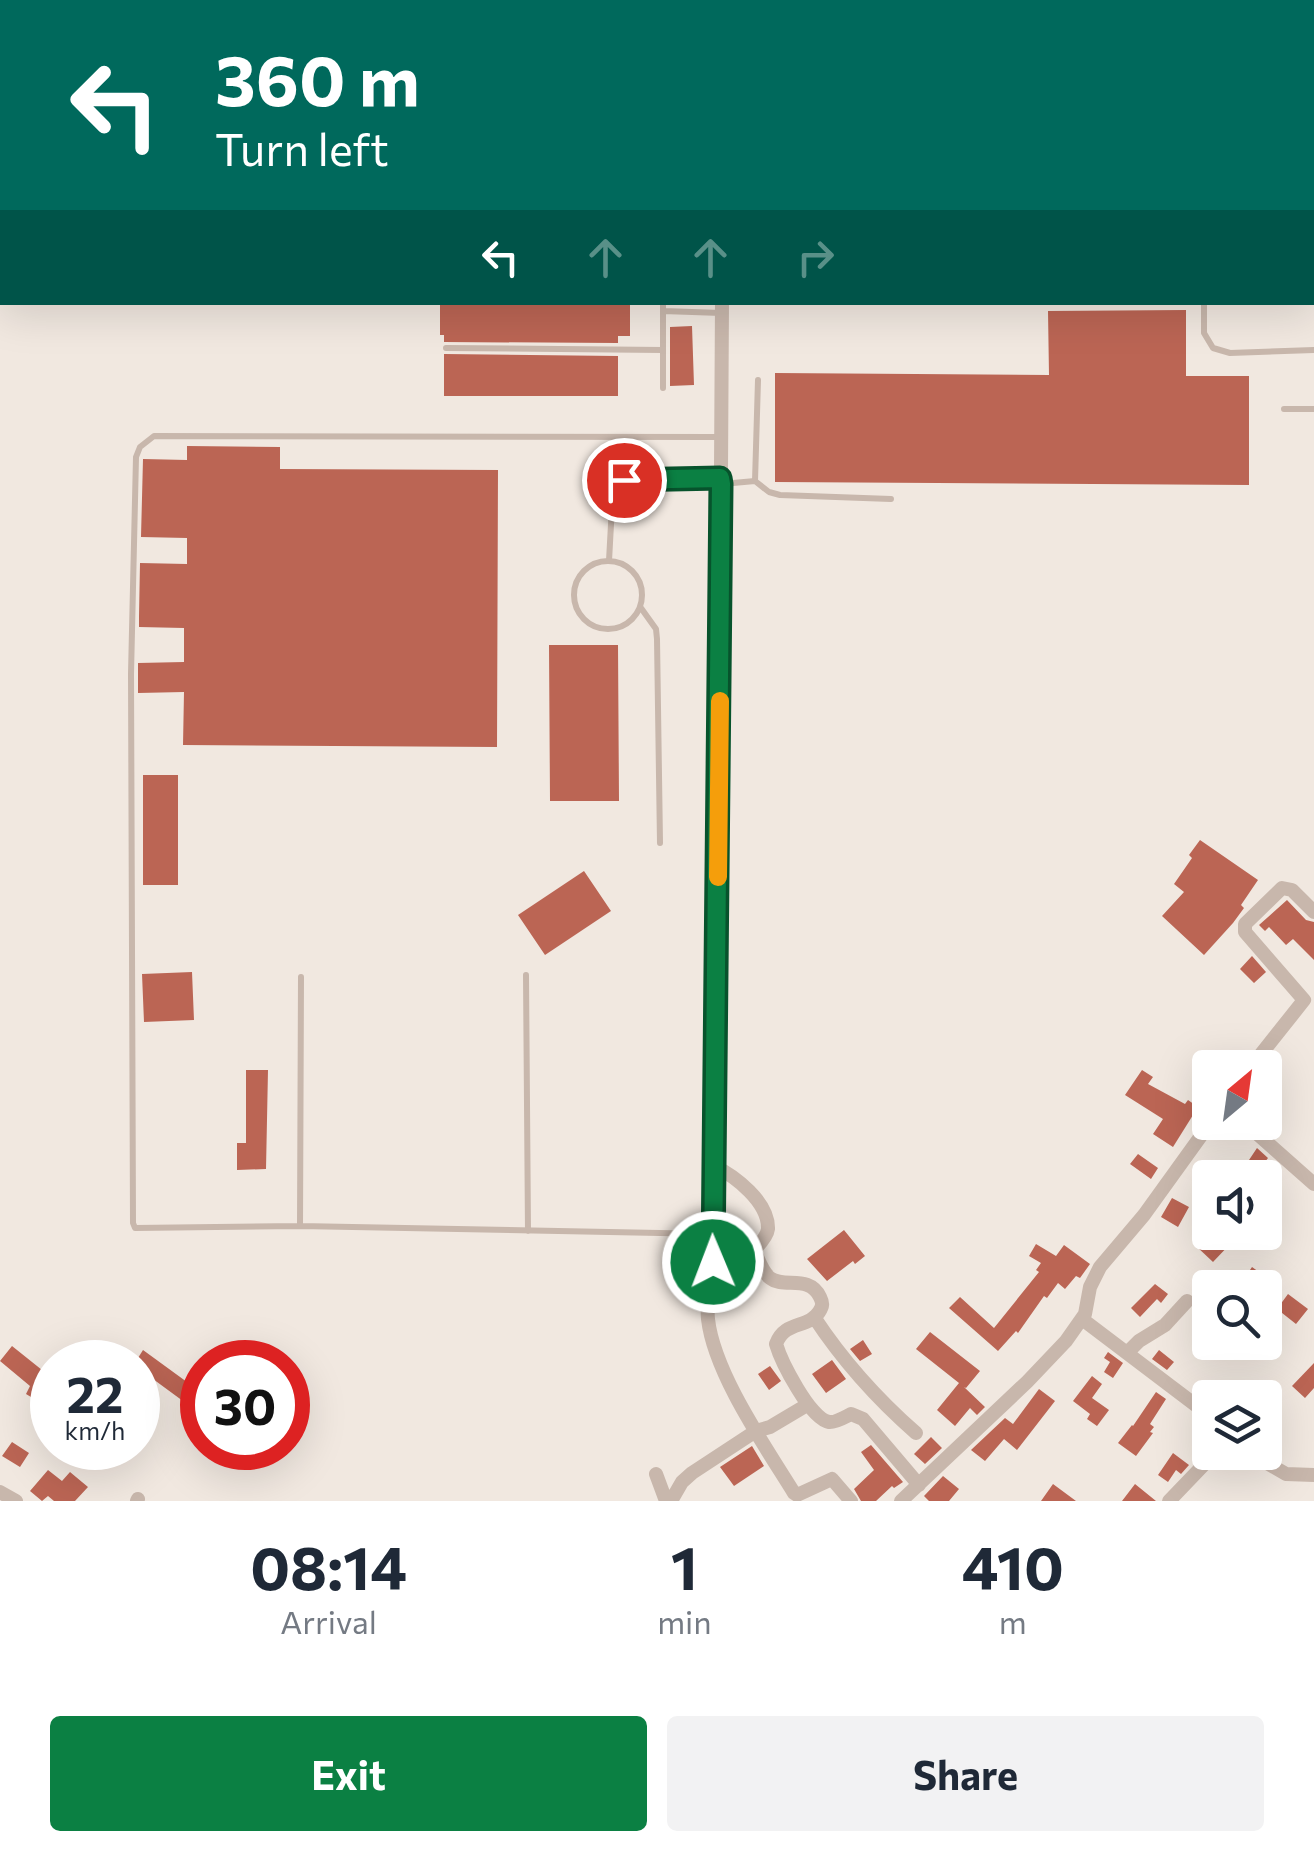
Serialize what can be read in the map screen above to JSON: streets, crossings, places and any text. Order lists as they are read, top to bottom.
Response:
{
  "north": "top right",
  "page": {
    "turn": ["360 m", "Turn left"],
    "speed": "22 km/h",
    "limit": "30",
    "eta": [
      "08:14",
      "Arrival",
      "1",
      "min",
      "410",
      "m"
    ],
    "buttons": ["Exit", "Share"]
  }
}
